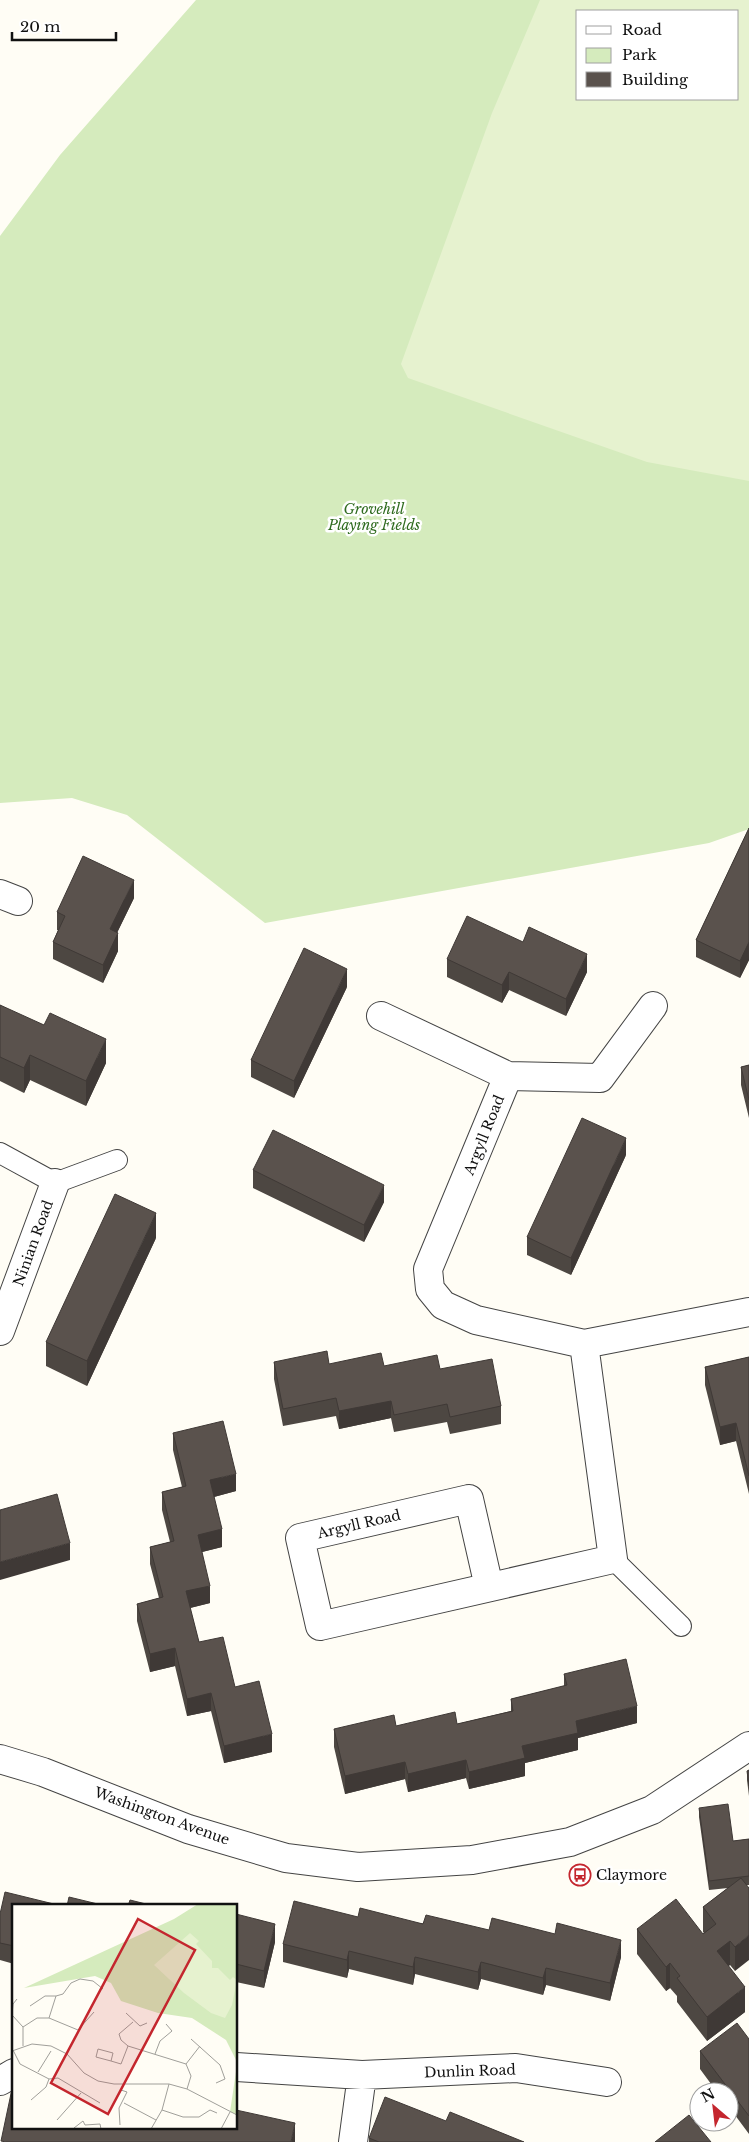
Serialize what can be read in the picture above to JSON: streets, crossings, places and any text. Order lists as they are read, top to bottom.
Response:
{
  "streets": {
    "street": [
      "Argyll Road",
      "Ninian Road",
      "Washington Avenue",
      "Dunlin Road"
    ]
  },
  "parks": ["Grovehill Playing Fields"],
  "places": {
    "bus stop": ["Claymore"]
  },
  "legend": ["Road", "Park", "Building"],
  "scale_bar": "20 m",
  "north": "top left"
}
